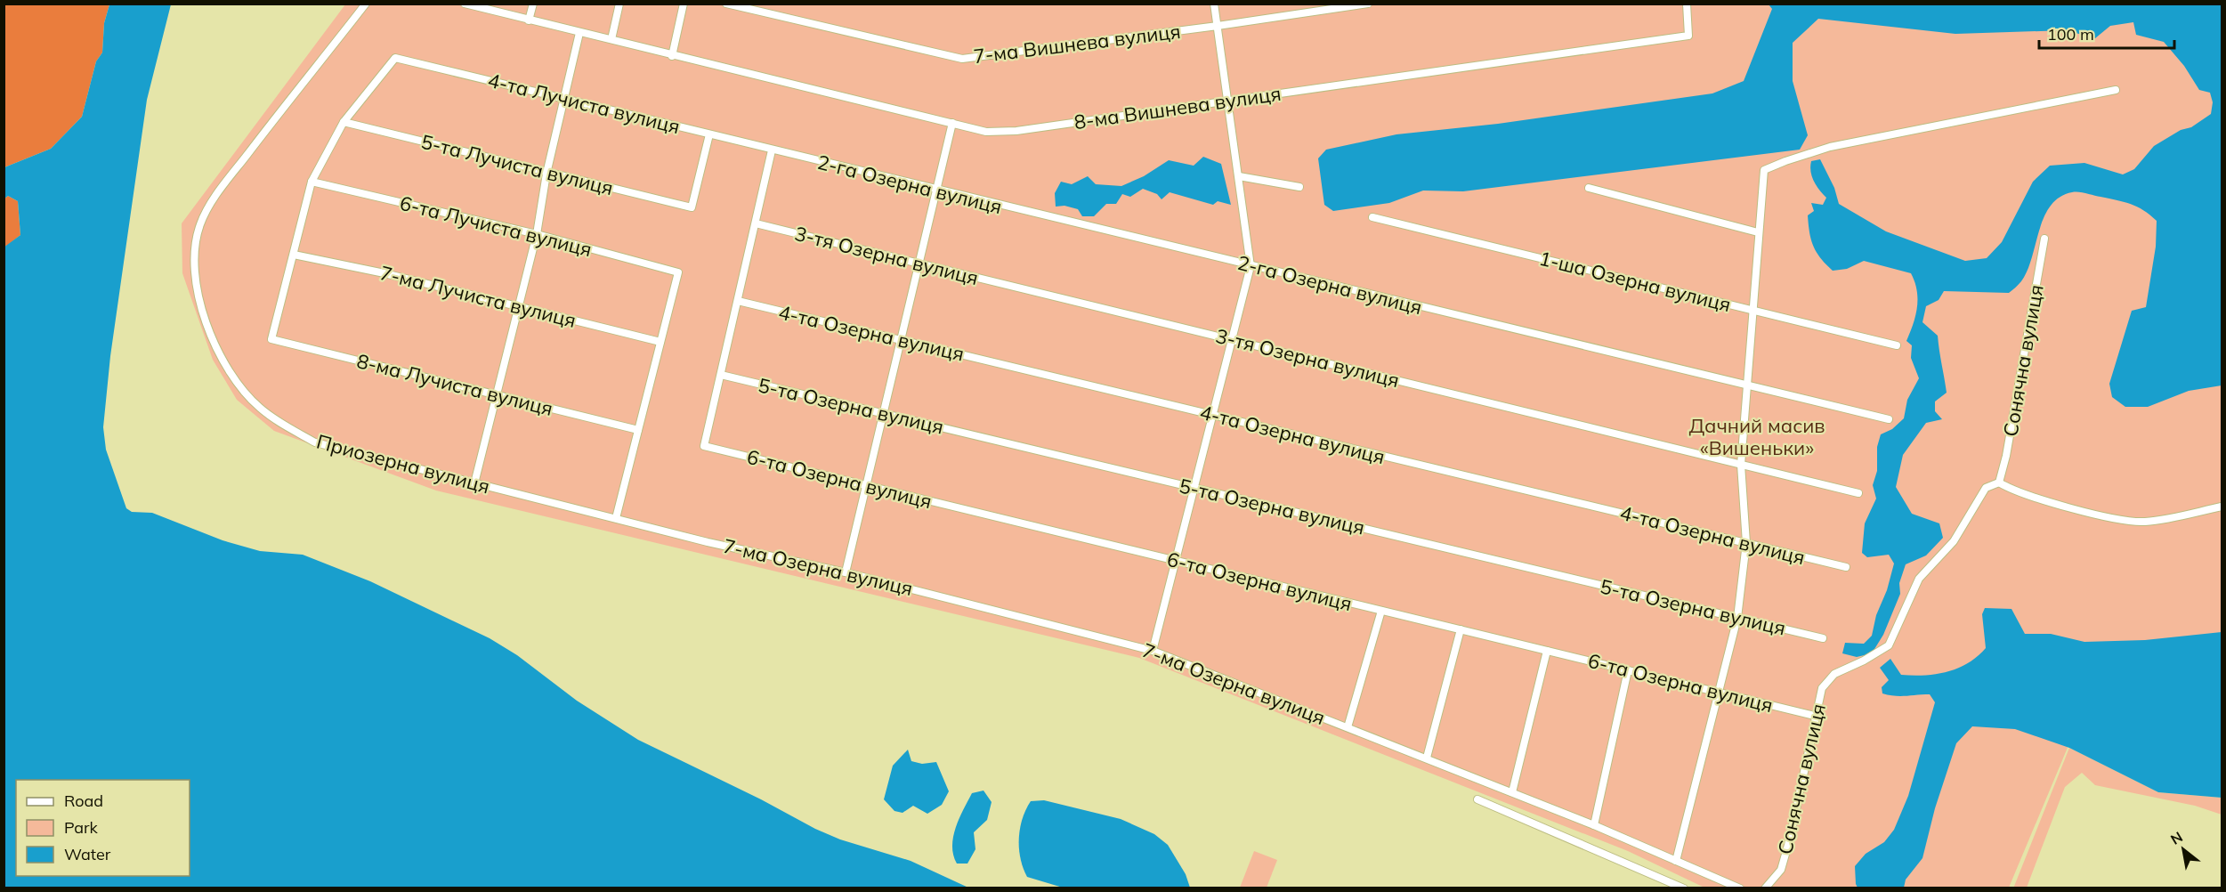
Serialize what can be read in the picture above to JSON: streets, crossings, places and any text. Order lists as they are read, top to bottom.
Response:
{
  "streets": {
    "street": [
      "7-ма Вишнева вулиця",
      "4-та Лучиста вулиця",
      "8-ма Вишнева вулиця",
      "5-та Лучиста вулиця",
      "2-га Озерна вулиця",
      "6-та Лучиста вулиця",
      "3-тя Озерна вулиця",
      "1-ша Озерна вулиця",
      "7-ма Лучиста вулиця",
      "4-та Озерна вулиця",
      "Сонячна вулиця",
      "8-ма Лучиста вулиця",
      "5-та Озерна вулиця",
      "Приозерна вулиця",
      "6-та Озерна вулиця",
      "7-ма Озерна вулиця"
    ]
  },
  "crossings": [
    ["4-та Лучиста вулиця", "5-та Лучиста вулиця"],
    ["4-та Лучиста вулиця", "2-га Озерна вулиця"],
    ["6-та Лучиста вулиця", "7-ма Лучиста вулиця"],
    ["7-ма Лучиста вулиця", "8-ма Лучиста вулиця"],
    ["Сонячна вулиця", "6-та Озерна вулиця"],
    ["5-та Озерна вулиця", "6-та Озерна вулиця"],
    ["Приозерна вулиця", "7-ма Озерна вулиця"]
  ],
  "parks": ["Дачний масив «Вишеньки»"],
  "legend": ["Road", "Park", "Water"],
  "scale_bar": "100 m",
  "north": "top left"
}
